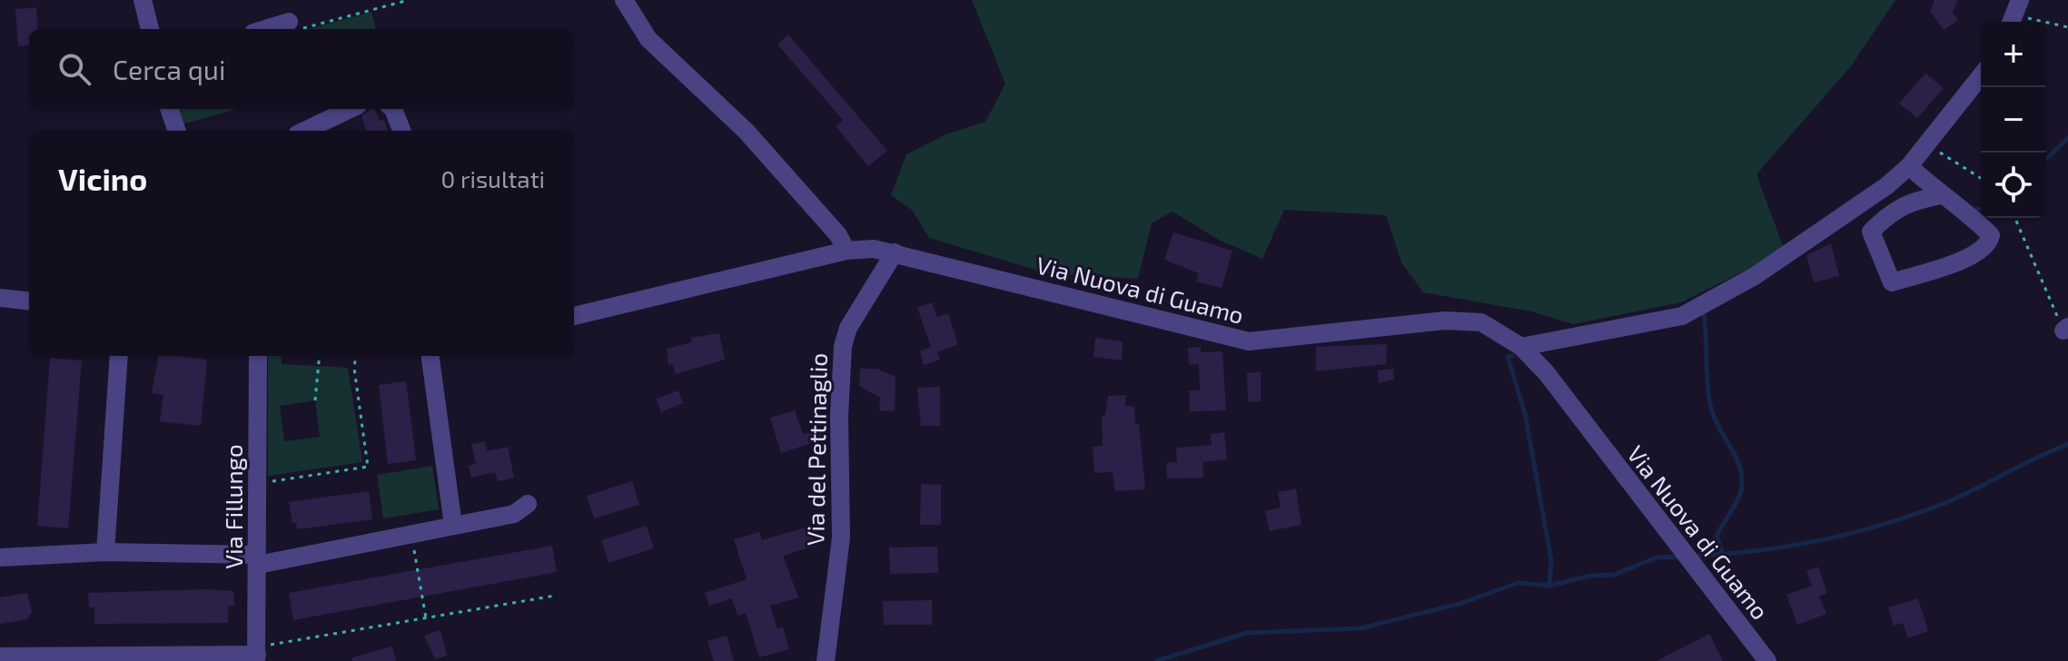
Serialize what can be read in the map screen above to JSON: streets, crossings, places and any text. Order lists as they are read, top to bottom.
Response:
{
  "streets": {
    "street": ["Via Nuova di Guamo", "Via del Pettinaglio", "Via Fillungo"]
  },
  "crossings": [
    ["Via Nuova di Guamo", "Via del Pettinaglio"]
  ],
  "page": {
    "map_buttons": ["+", "−"],
    "search": "Cerca qui",
    "heading": ["Vicino", "0 risultati"]
  }
}
